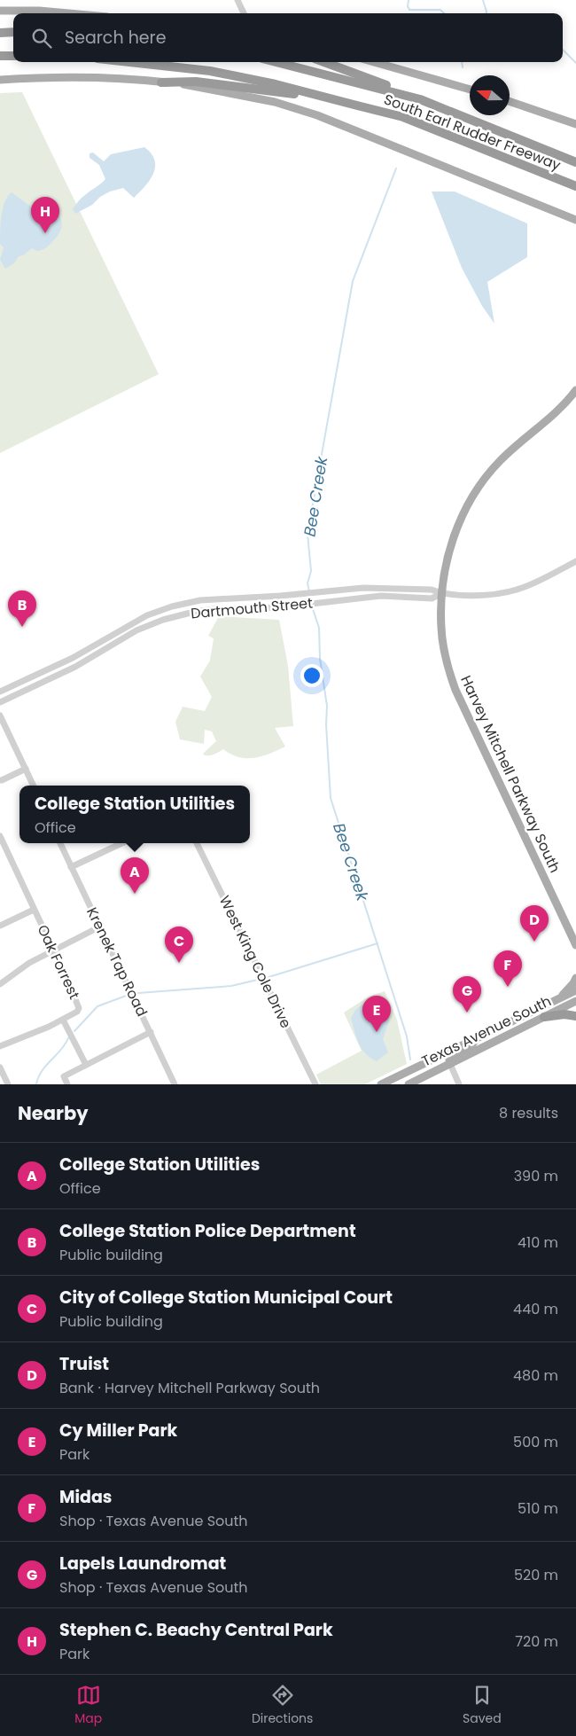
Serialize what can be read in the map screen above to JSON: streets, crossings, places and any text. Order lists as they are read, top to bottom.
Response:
{
  "streets": {
    "highway": ["South Earl Rudder Freeway"],
    "main road": ["Harvey Mitchell Parkway South", "Texas Avenue South"],
    "street": [
      "Dartmouth Street",
      "Oak Forrest",
      "Krenek Tap Road",
      "West King Cole Drive"
    ]
  },
  "crossings": [
    ["Dartmouth Street", "Harvey Mitchell Parkway South"]
  ],
  "water": ["Bee Creek"],
  "north": "left",
  "page": {
    "search": "Search here",
    "pins": [
      "H",
      "B",
      "A",
      "D",
      "C",
      "F",
      "G",
      "E"
    ],
    "popup": ["College Station Utilities", "Office"],
    "heading": ["Nearby", "8 results"],
    "list": [
      {
        "mark": "A",
        "name": "College Station Utilities",
        "note": "Office",
        "value": "390 m"
      },
      {
        "mark": "B",
        "name": "College Station Police Department",
        "note": "Public building",
        "value": "410 m"
      },
      {
        "mark": "C",
        "name": "City of College Station Municipal Court",
        "note": "Public building",
        "value": "440 m"
      },
      {
        "mark": "D",
        "name": "Truist",
        "note": "Bank · Harvey Mitchell Parkway South",
        "value": "480 m"
      },
      {
        "mark": "E",
        "name": "Cy Miller Park",
        "note": "Park",
        "value": "500 m"
      },
      {
        "mark": "F",
        "name": "Midas",
        "note": "Shop · Texas Avenue South",
        "value": "510 m"
      },
      {
        "mark": "G",
        "name": "Lapels Laundromat",
        "note": "Shop · Texas Avenue South",
        "value": "520 m"
      },
      {
        "mark": "H",
        "name": "Stephen C. Beachy Central Park",
        "note": "Park",
        "value": "720 m"
      }
    ],
    "nav": ["Map", "Directions", "Saved"]
  }
}
